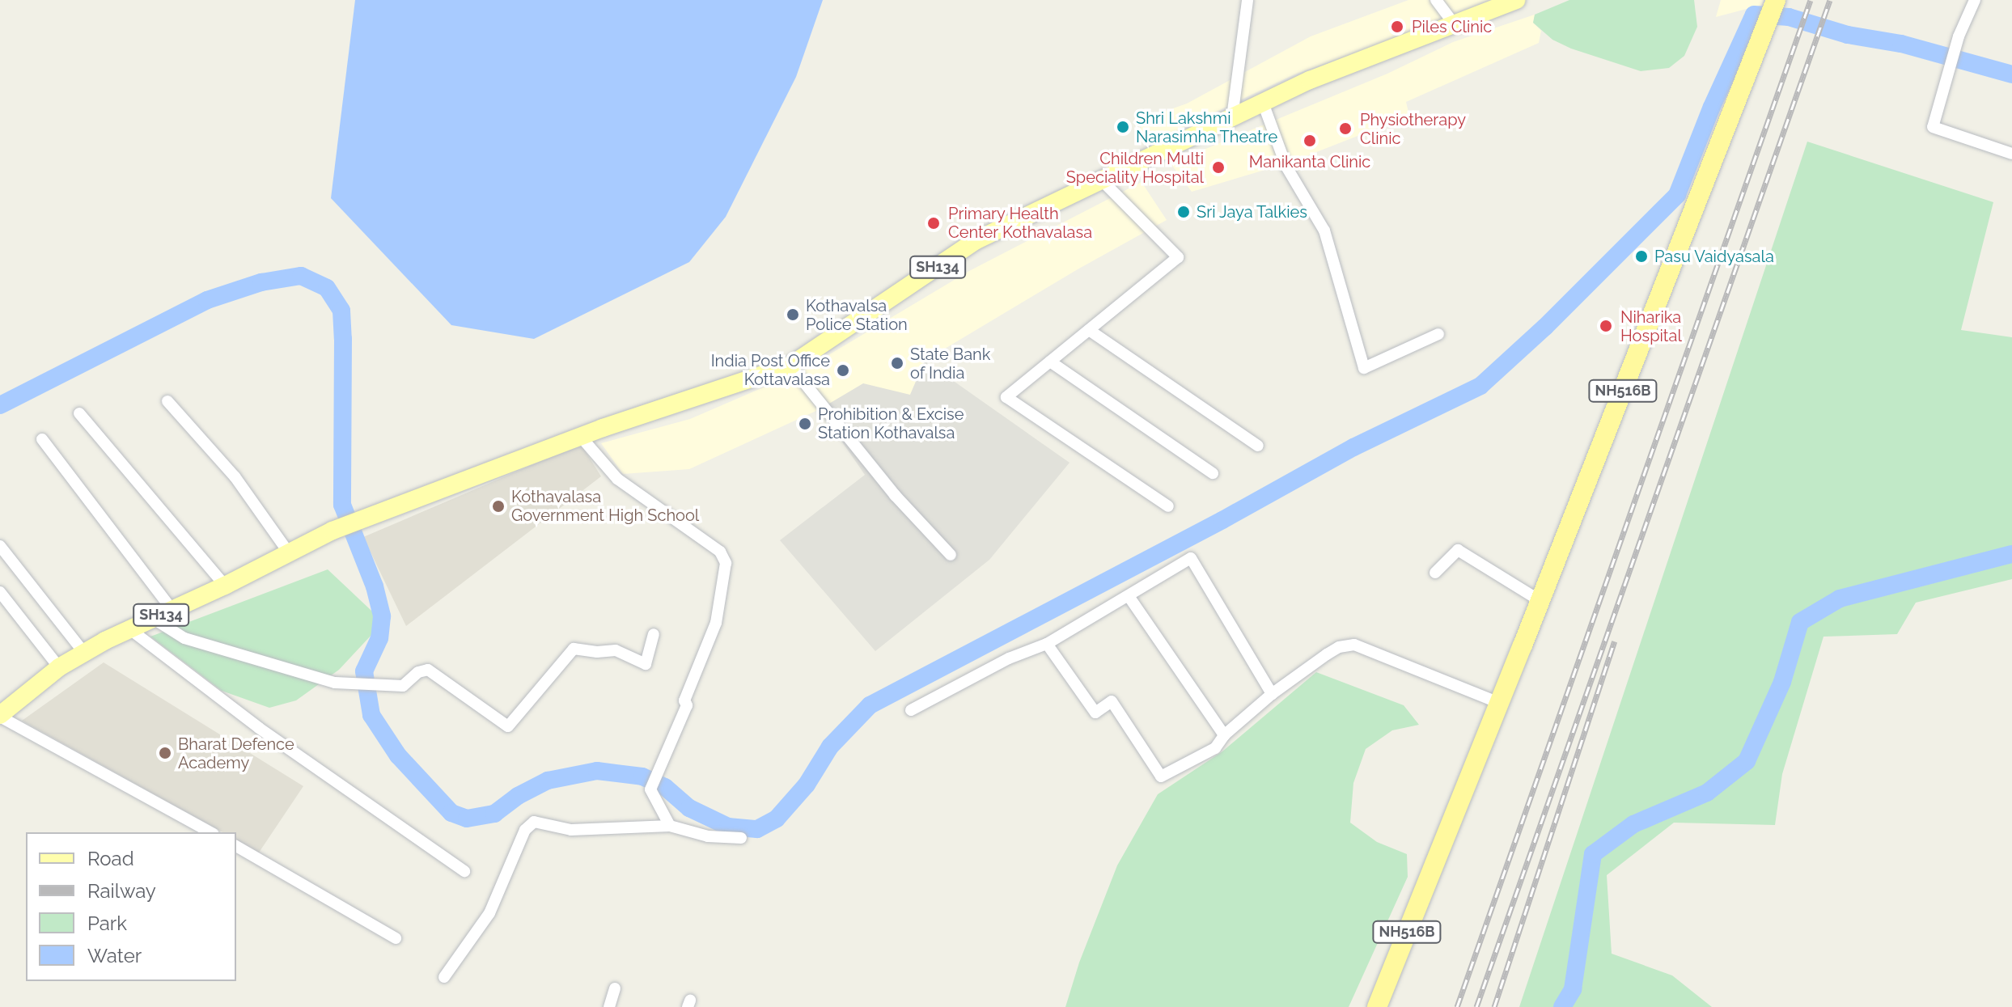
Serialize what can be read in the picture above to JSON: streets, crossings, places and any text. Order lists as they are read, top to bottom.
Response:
{
  "streets": {
    "highway": ["NH516B"],
    "main road": ["SH134"]
  },
  "places": [
    "Piles Clinic",
    "Shri Lakshmi Narasimha Theatre",
    "Physiotherapy Clinic",
    "Manikanta Clinic",
    "Children Multi Speciality Hospital",
    "Sri Jaya Talkies",
    "Primary Health Center Kothavalasa",
    "Pasu Vaidyasala",
    "Kothavalsa Police Station",
    "Niharika Hospital",
    "State Bank of India",
    "India Post Office Kottavalasa",
    "Prohibition & Excise Station Kothavalsa",
    "Kothavalasa Government High School",
    "Bharat Defence Academy"
  ],
  "legend": [
    "Road",
    "Railway",
    "Park",
    "Water"
  ]
}
